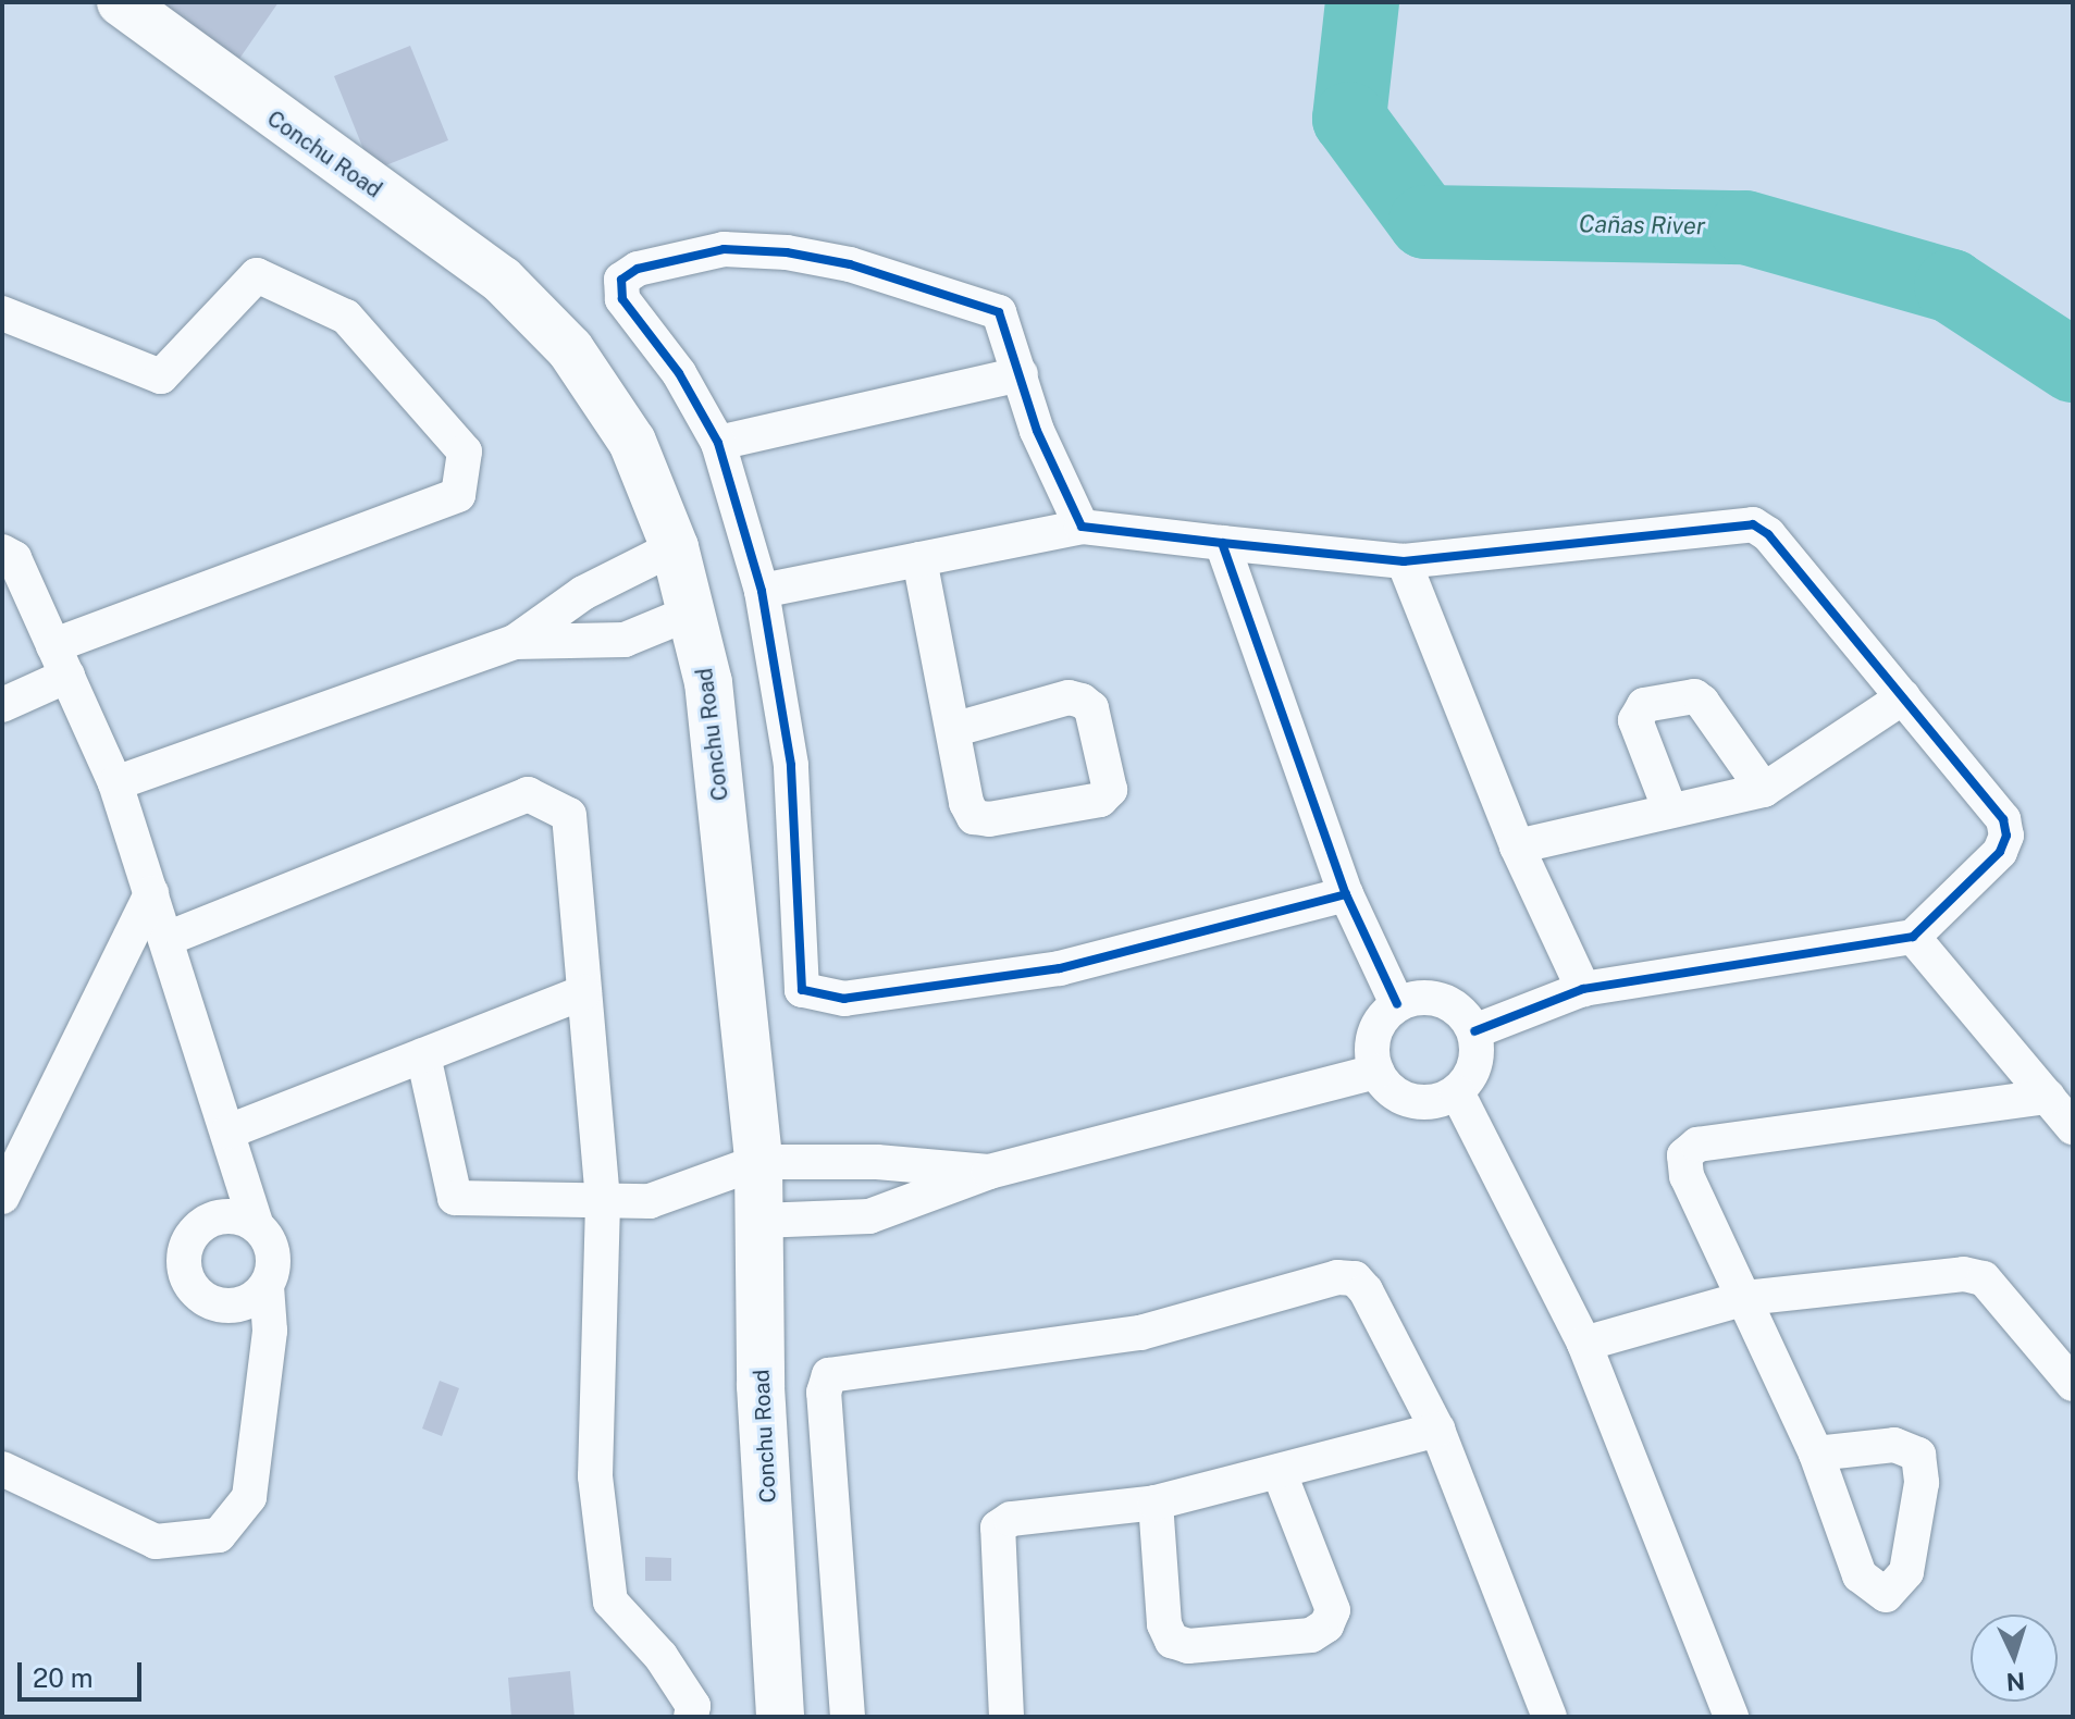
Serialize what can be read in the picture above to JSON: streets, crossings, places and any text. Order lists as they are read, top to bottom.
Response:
{
  "streets": {
    "main road": ["Conchu Road"]
  },
  "water": ["Cañas River"],
  "scale_bar": "20 m",
  "north": "bottom"
}
